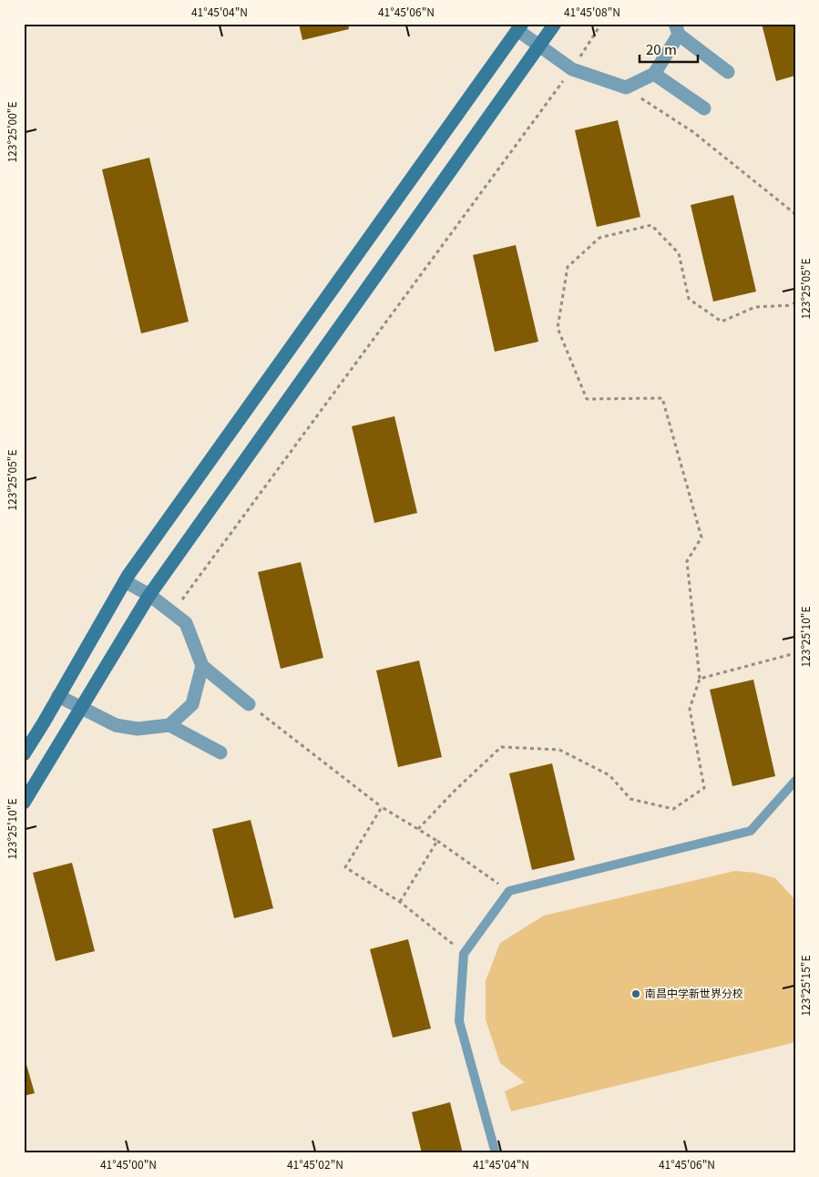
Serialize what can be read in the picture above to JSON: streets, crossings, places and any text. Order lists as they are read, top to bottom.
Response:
{
  "places": ["南昌中学新世界分校"],
  "scale_bar": "20 m",
  "coordinates": [
    "41°45'04\"N",
    "41°45'06\"N",
    "41°45'08\"N",
    "123°25'00\"E",
    "123°25'05\"E",
    "123°25'10\"E",
    "123°25'15\"E",
    "41°45'00\"N",
    "41°45'02\"N"
  ]
}
